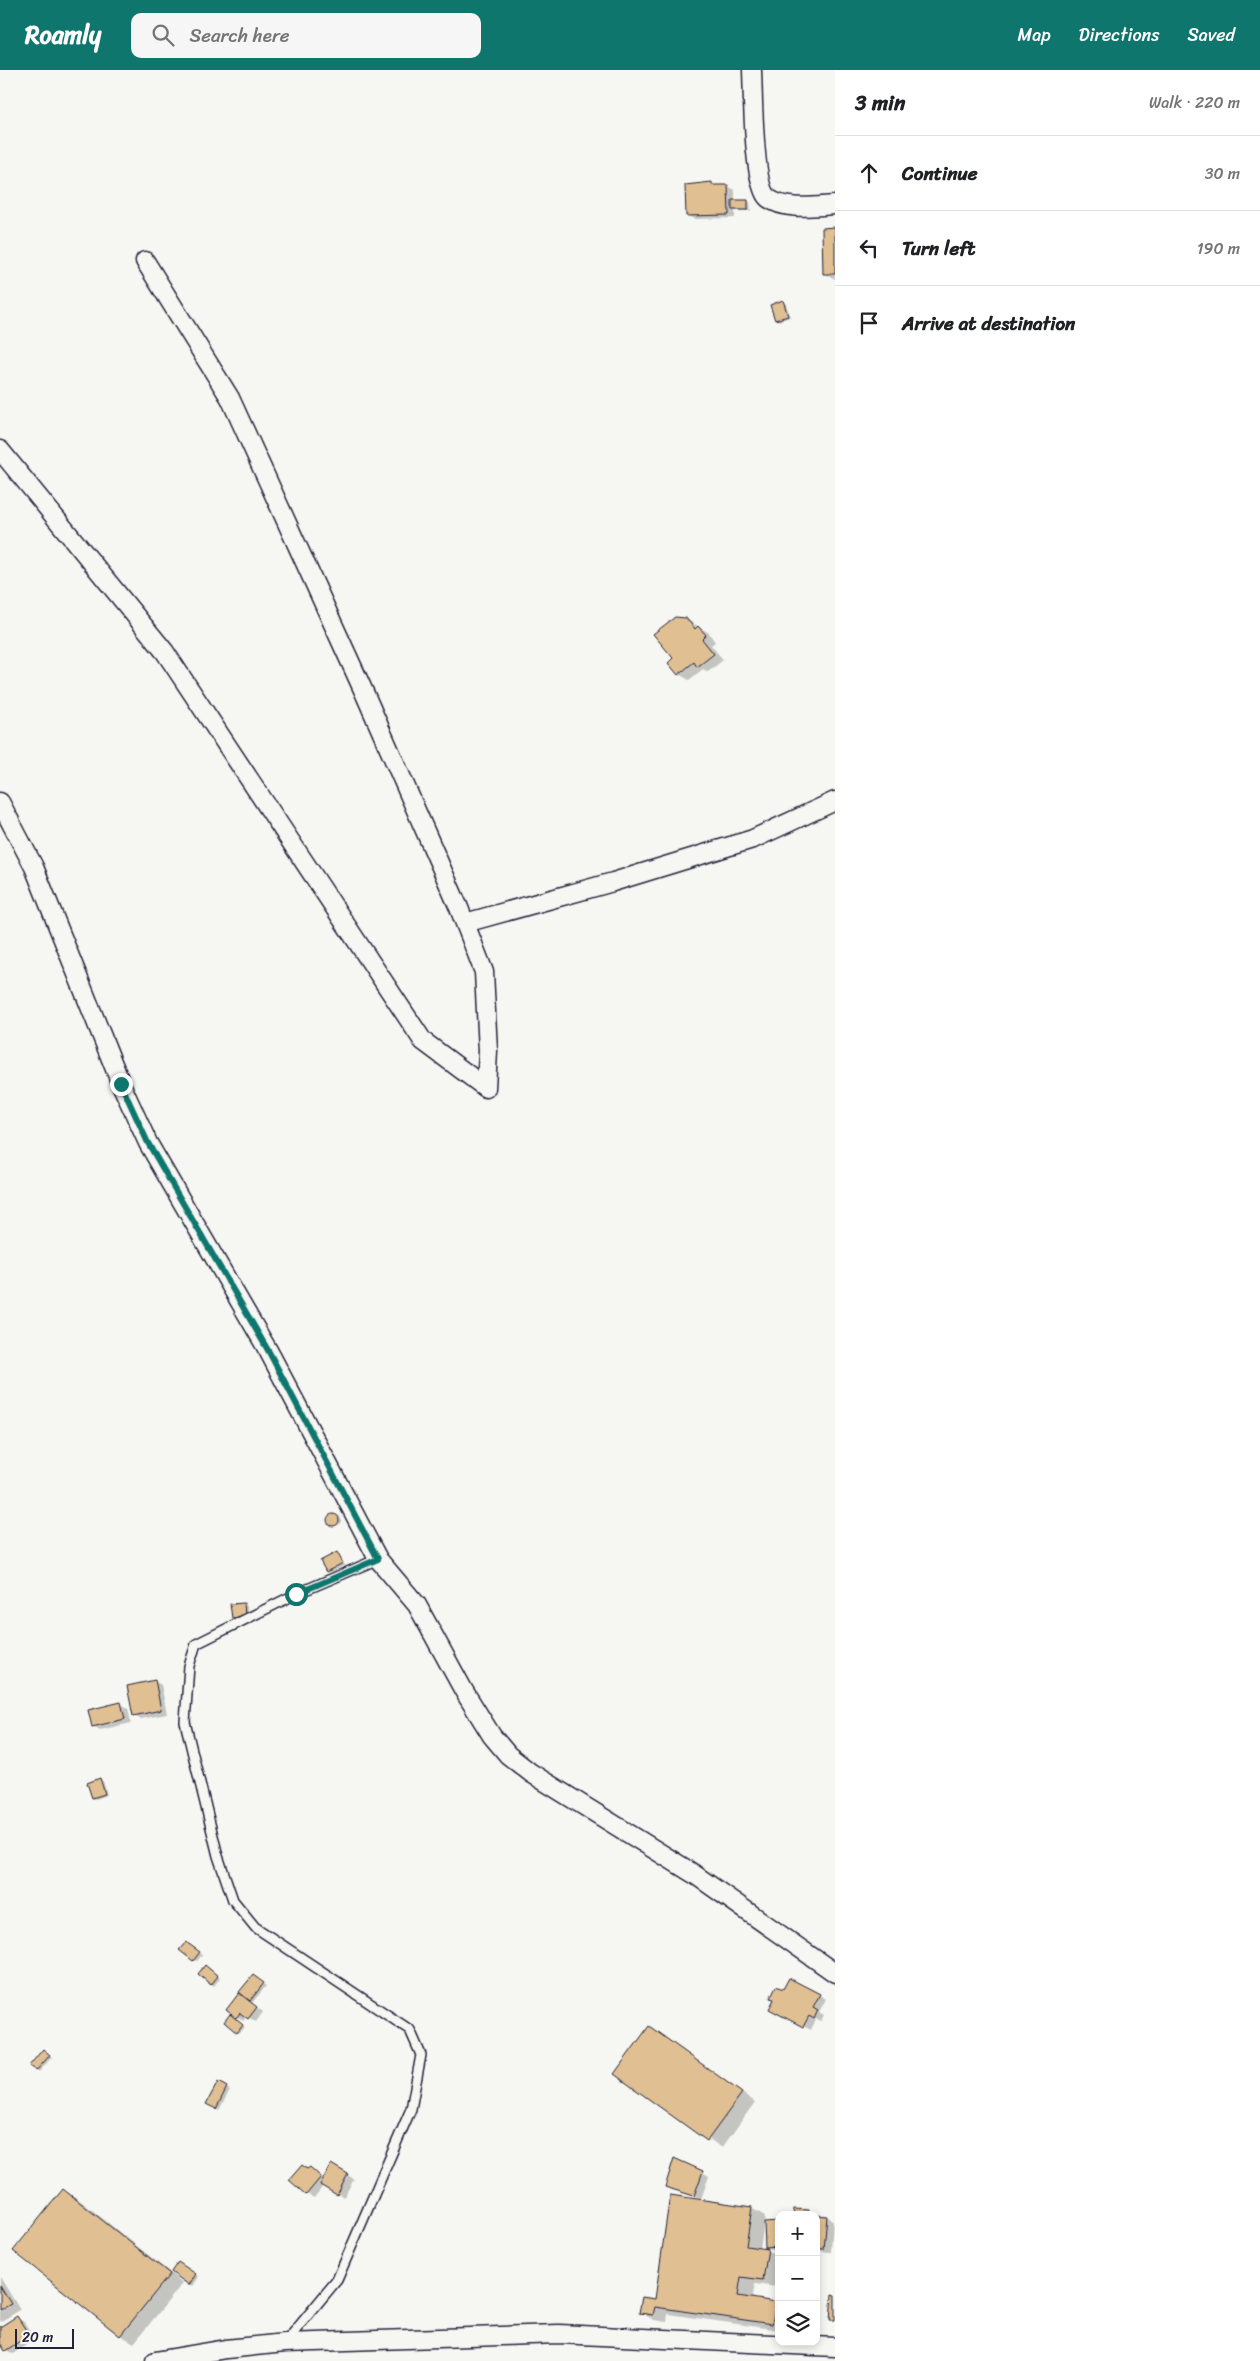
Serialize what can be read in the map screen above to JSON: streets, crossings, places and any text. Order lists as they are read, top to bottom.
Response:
{
  "scale_bar": "20 m",
  "page": {
    "header": "Roamly",
    "search": "Search here",
    "nav": ["Map", "Directions", "Saved"],
    "heading": ["3 min", "Walk · 220 m"],
    "list": [
      ["Continue", "30 m"],
      ["Turn left", "190 m"],
      "Arrive at destination"
    ],
    "map_buttons": ["+", "−"],
    "scale": "20 m"
  }
}
